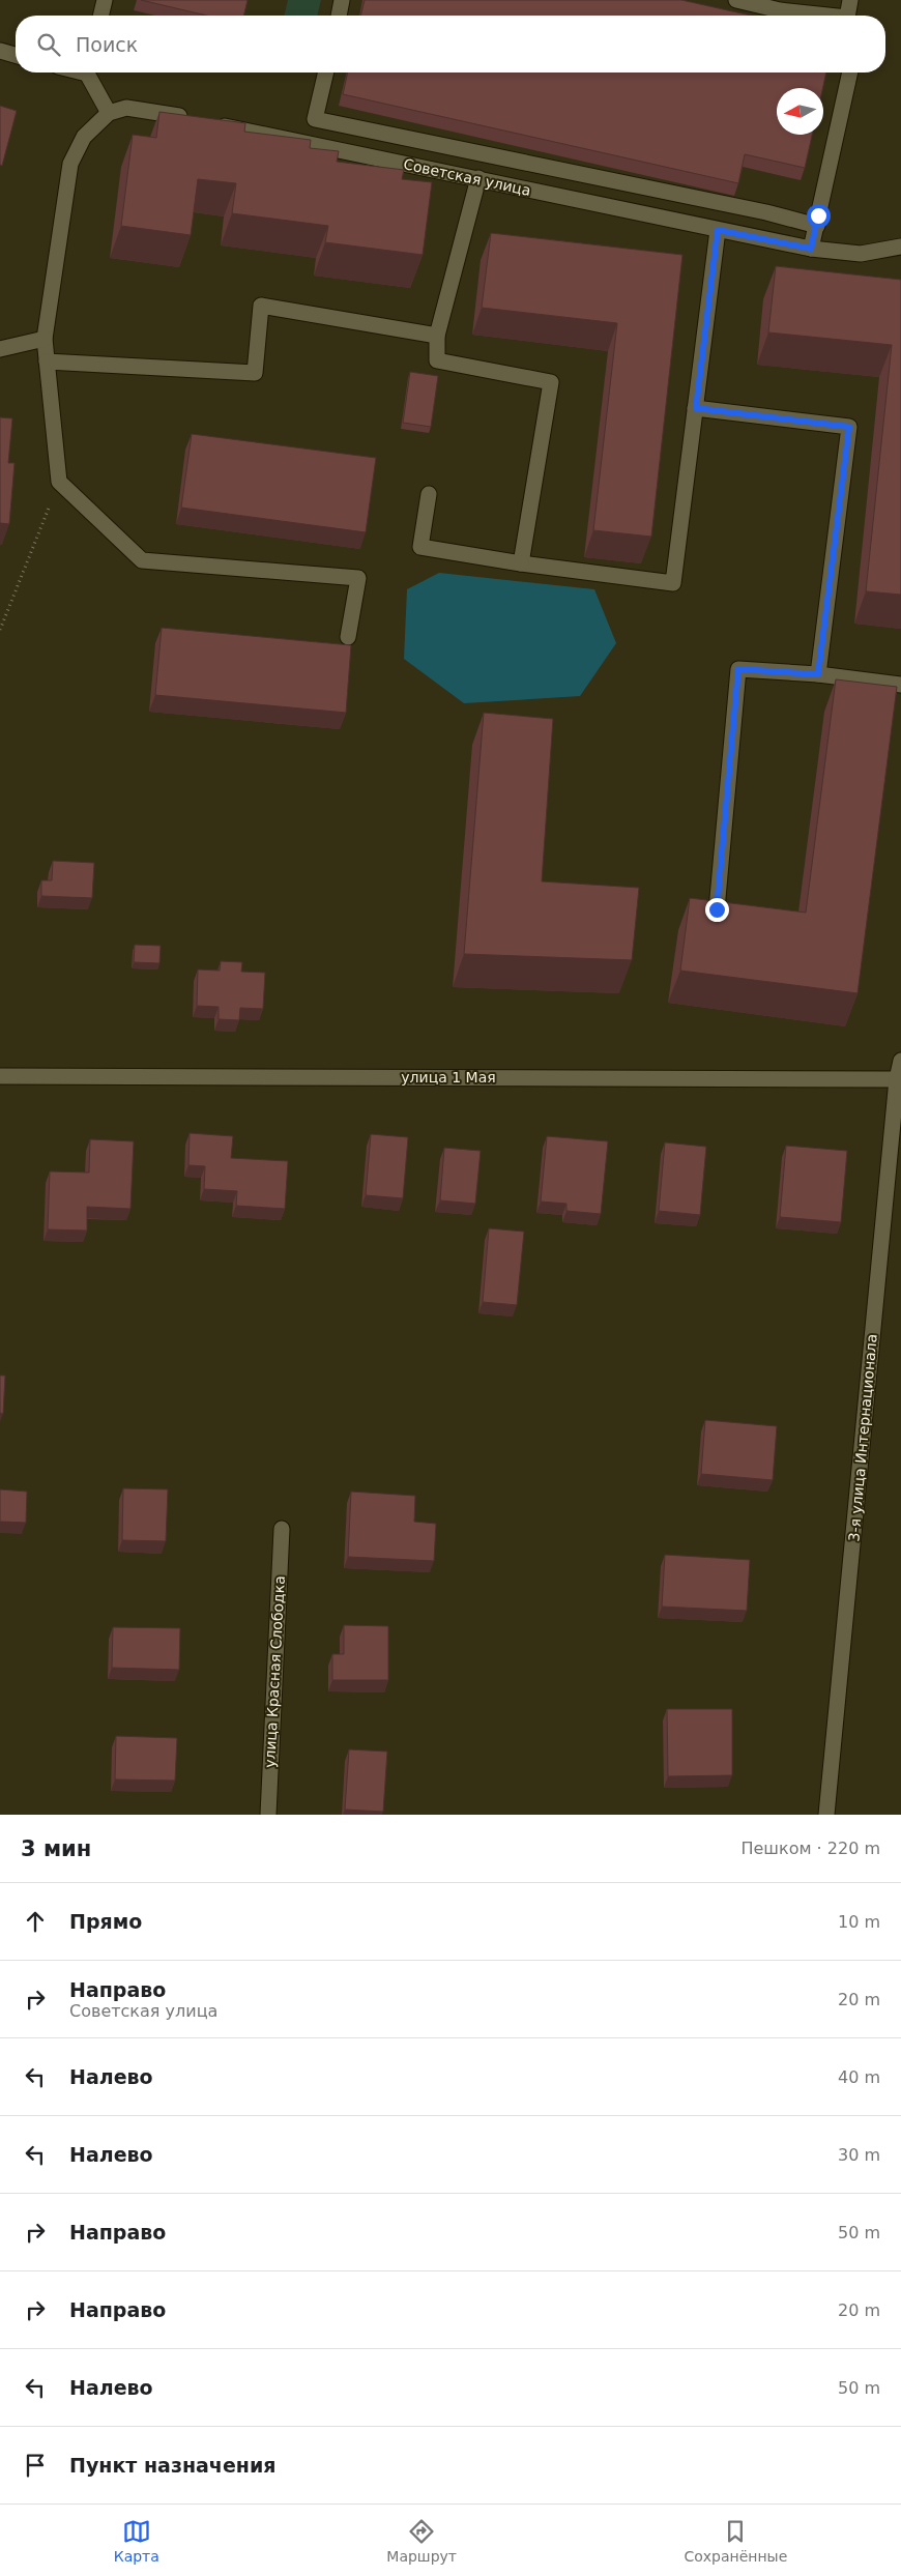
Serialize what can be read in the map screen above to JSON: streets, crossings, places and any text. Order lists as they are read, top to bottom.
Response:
{
  "streets": {
    "street": [
      "Советская улица",
      "улица 1 Мая",
      "3-я улица Интернационала",
      "улица Красная Слободка"
    ]
  },
  "crossings": [
    ["улица 1 Мая", "3-я улица Интернационала"]
  ],
  "north": "left",
  "page": {
    "search": "Поиск",
    "heading": ["3 мин", "Пешком · 220 m"],
    "list": [
      ["Прямо", "10 m"],
      ["Направо", "Советская улица", "20 m"],
      ["Налево", "40 m"],
      ["Налево", "30 m"],
      ["Направо", "50 m"],
      ["Направо", "20 m"],
      ["Налево", "50 m"],
      "Пункт назначения"
    ],
    "nav": ["Карта", "Маршрут", "Сохранённые"]
  }
}
